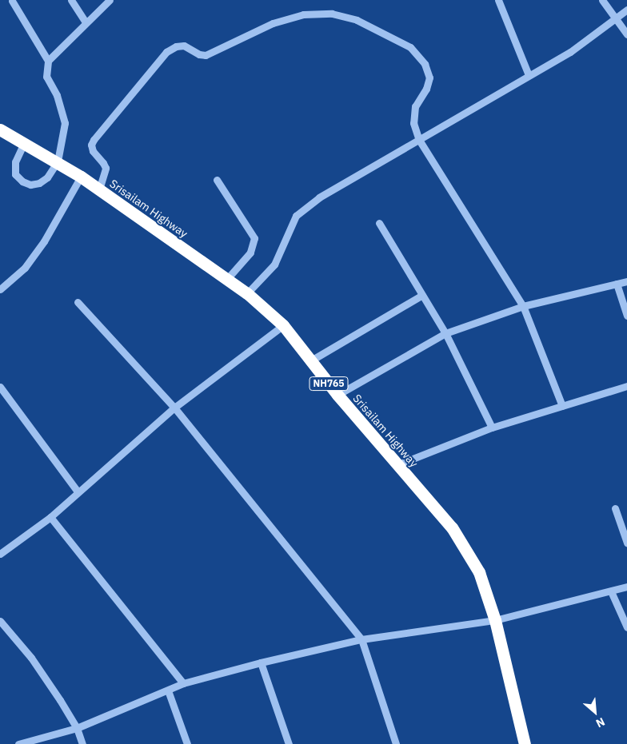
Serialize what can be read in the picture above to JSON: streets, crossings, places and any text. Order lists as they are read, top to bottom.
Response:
{
  "streets": {
    "highway": ["Srisailam Highway", "NH765"]
  },
  "north": "bottom right"
}
